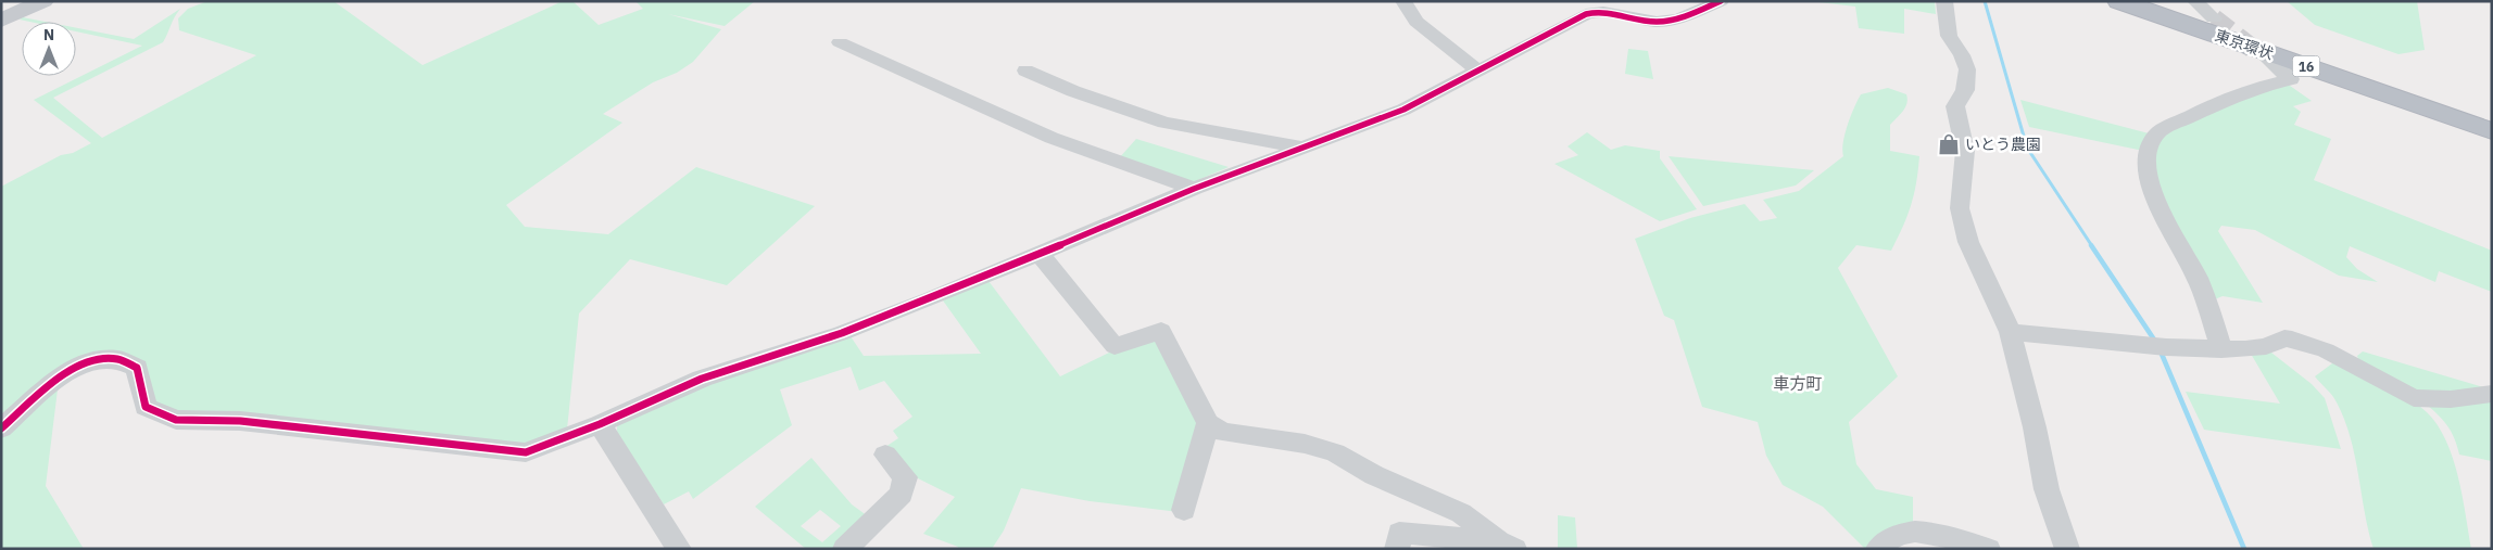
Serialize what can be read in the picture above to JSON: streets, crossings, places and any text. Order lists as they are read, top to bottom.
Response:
{
  "streets": {
    "highway": ["東京環状", "16"]
  },
  "districts": ["車方町"],
  "places": {
    "shop": ["いとう農園"]
  },
  "north": "top"
}
